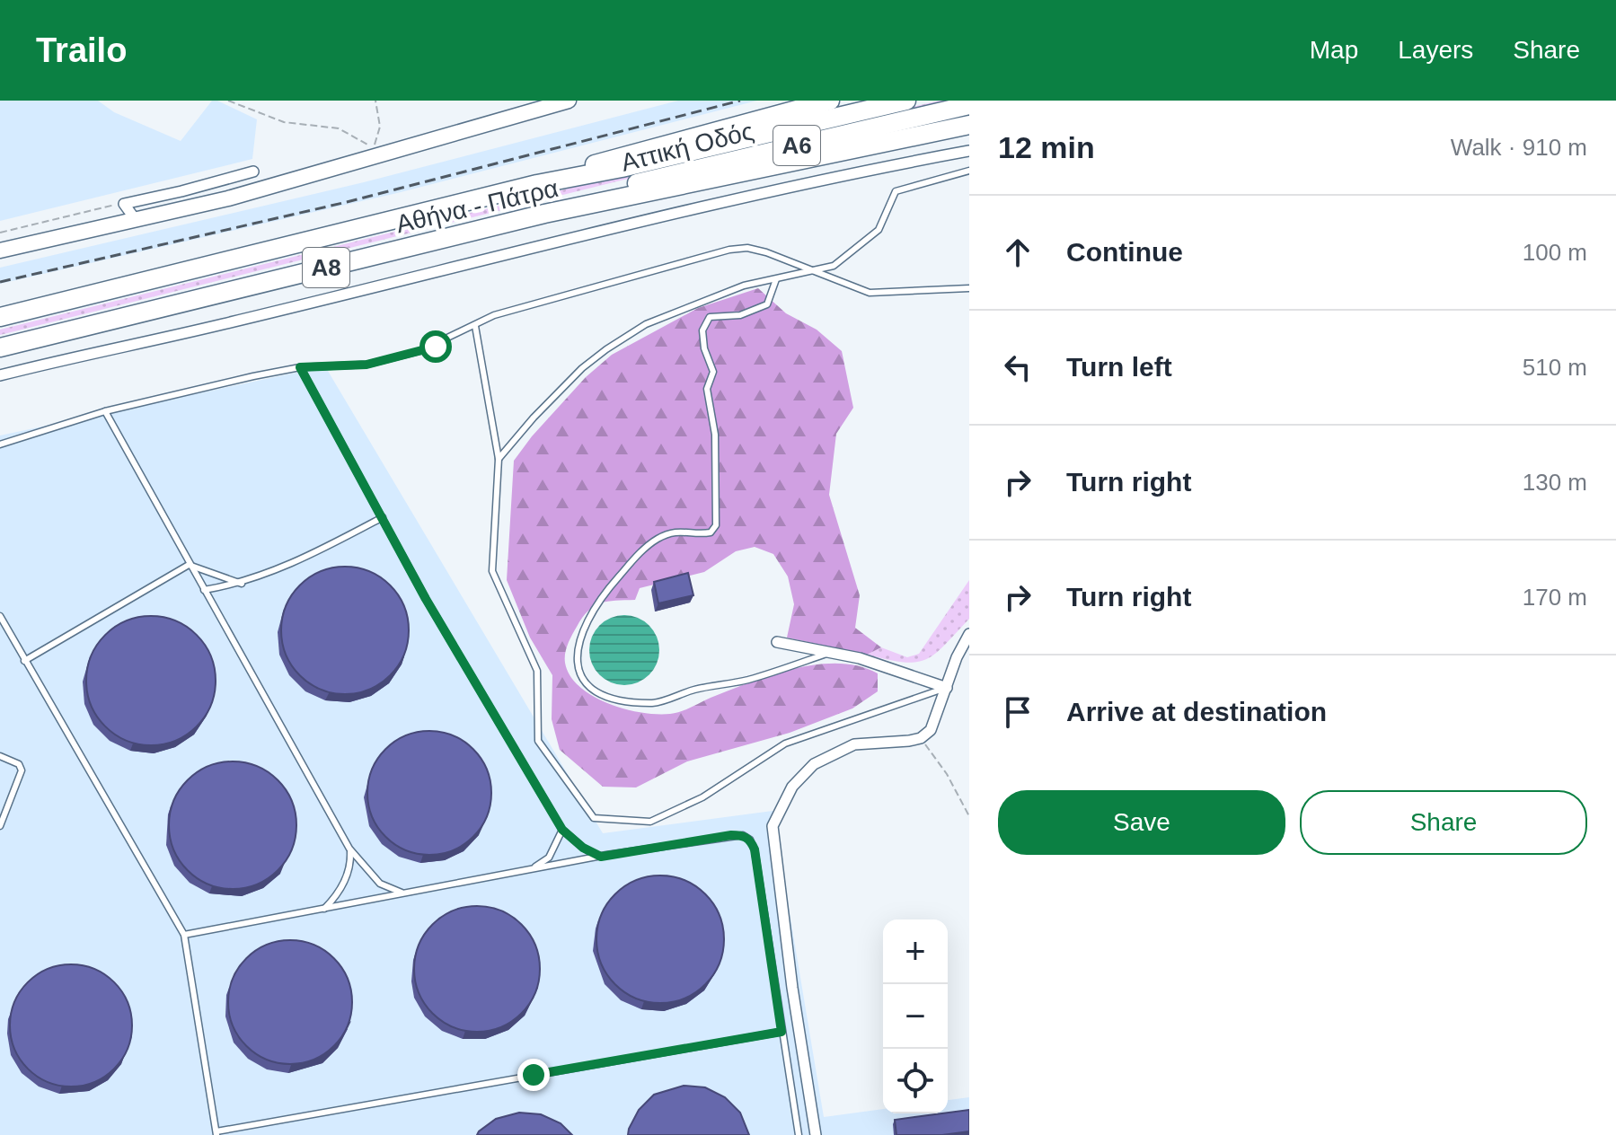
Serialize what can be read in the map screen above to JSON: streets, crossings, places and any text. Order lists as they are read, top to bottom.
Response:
{
  "streets": {
    "highway": [
      "Α6",
      "Αττική Οδός",
      "Αθήνα - Πάτρα",
      "Α8"
    ]
  },
  "crossings": [
    ["Αττική Οδός", "Αθήνα - Πάτρα"]
  ],
  "page": {
    "header": "Trailo",
    "nav": ["Map", "Layers", "Share"],
    "heading": ["12 min", "Walk · 910 m"],
    "list": [
      ["Continue", "100 m"],
      ["Turn left", "510 m"],
      ["Turn right", "130 m"],
      ["Turn right", "170 m"],
      "Arrive at destination"
    ],
    "buttons": ["Save", "Share"],
    "map_buttons": ["+", "−"]
  }
}
